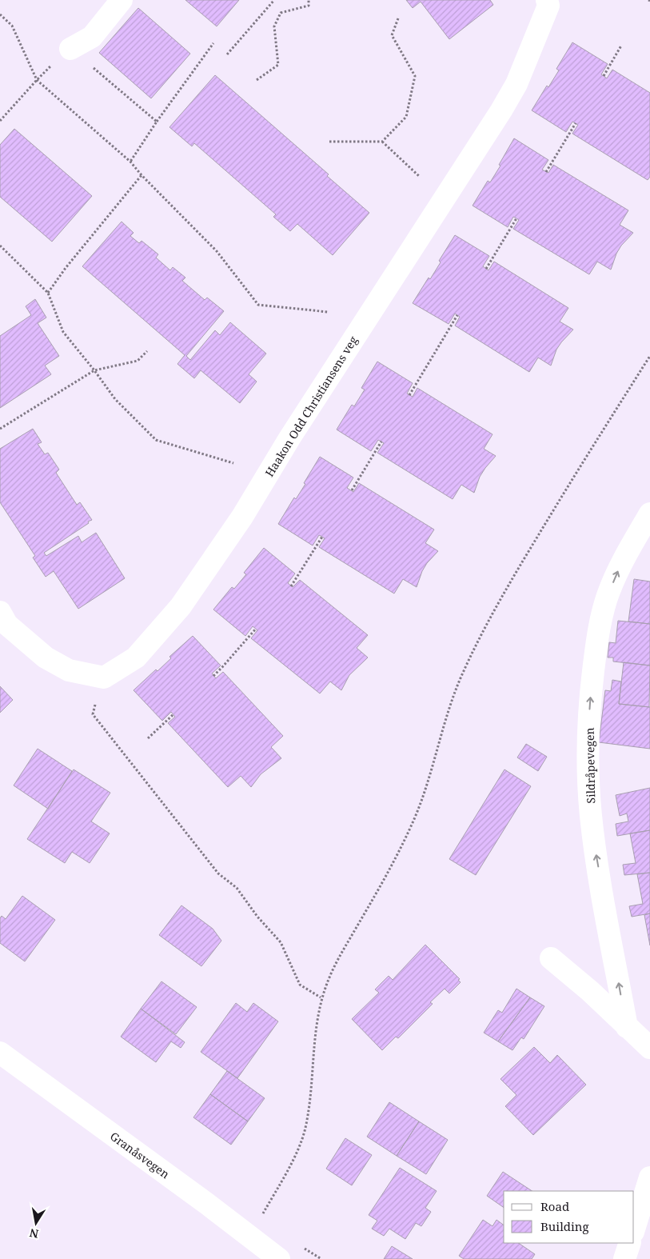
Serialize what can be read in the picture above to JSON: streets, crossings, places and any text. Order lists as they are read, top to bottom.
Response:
{
  "streets": {
    "street": ["Haakon Odd Christiansens veg", "Sildråpevegen", "Granåsvegen"]
  },
  "one_way": ["Sildråpevegen"],
  "legend": ["Road", "Building"],
  "north": "bottom"
}
